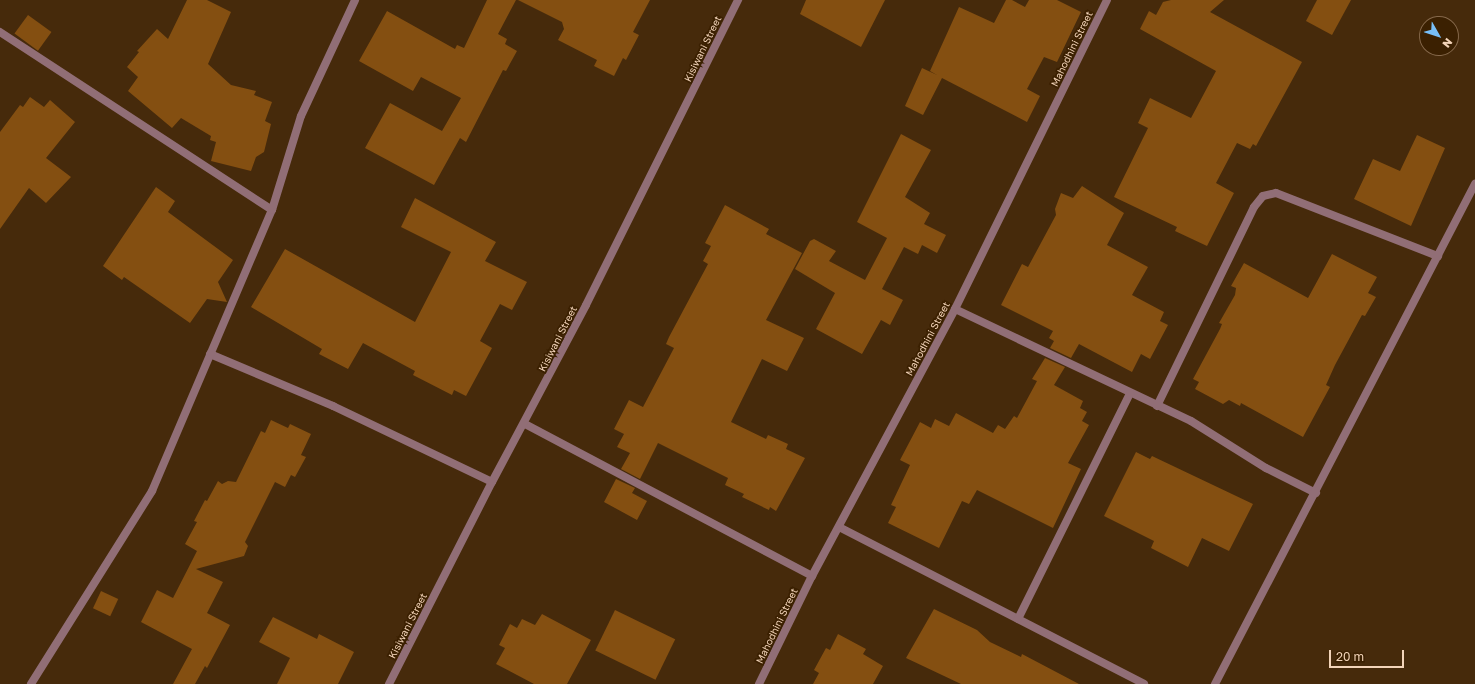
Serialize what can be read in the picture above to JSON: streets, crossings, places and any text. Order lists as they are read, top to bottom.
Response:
{
  "streets": {
    "street": ["Kisiwani Street", "Mahodhini Street"]
  },
  "scale_bar": "20 m",
  "north": "bottom right"
}
